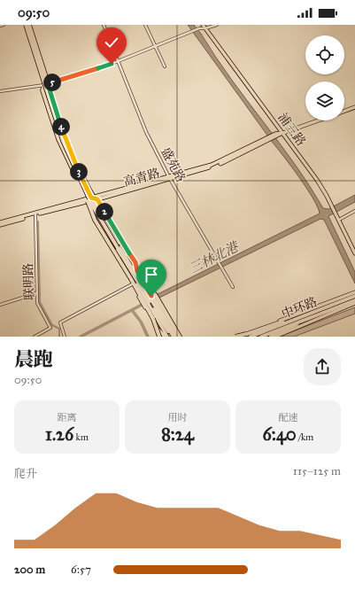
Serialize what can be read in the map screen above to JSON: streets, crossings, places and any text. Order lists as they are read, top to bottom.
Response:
{
  "streets": {
    "highway": ["中环路"],
    "main road": ["浦三路", "高青路"],
    "street": ["盛苑路", "联明路"]
  },
  "crossings": [
    ["浦三路", "高青路"],
    ["盛苑路", "高青路"],
    ["高青路", "联明路"]
  ],
  "water": ["三林北港"],
  "page": {
    "status": "09:50",
    "pins": [
      "5",
      "4",
      "3",
      "2"
    ],
    "heading": ["晨跑", "09:50"],
    "stats": [
      ["距离", "1.26 km"],
      ["用时", "8:24"],
      ["配速", "6:40 /km"]
    ],
    "chart": ["爬升", "115–125 m"],
    "list": [
      {
        "name": "200 m",
        "note": "6:57"
      }
    ]
  }
}
